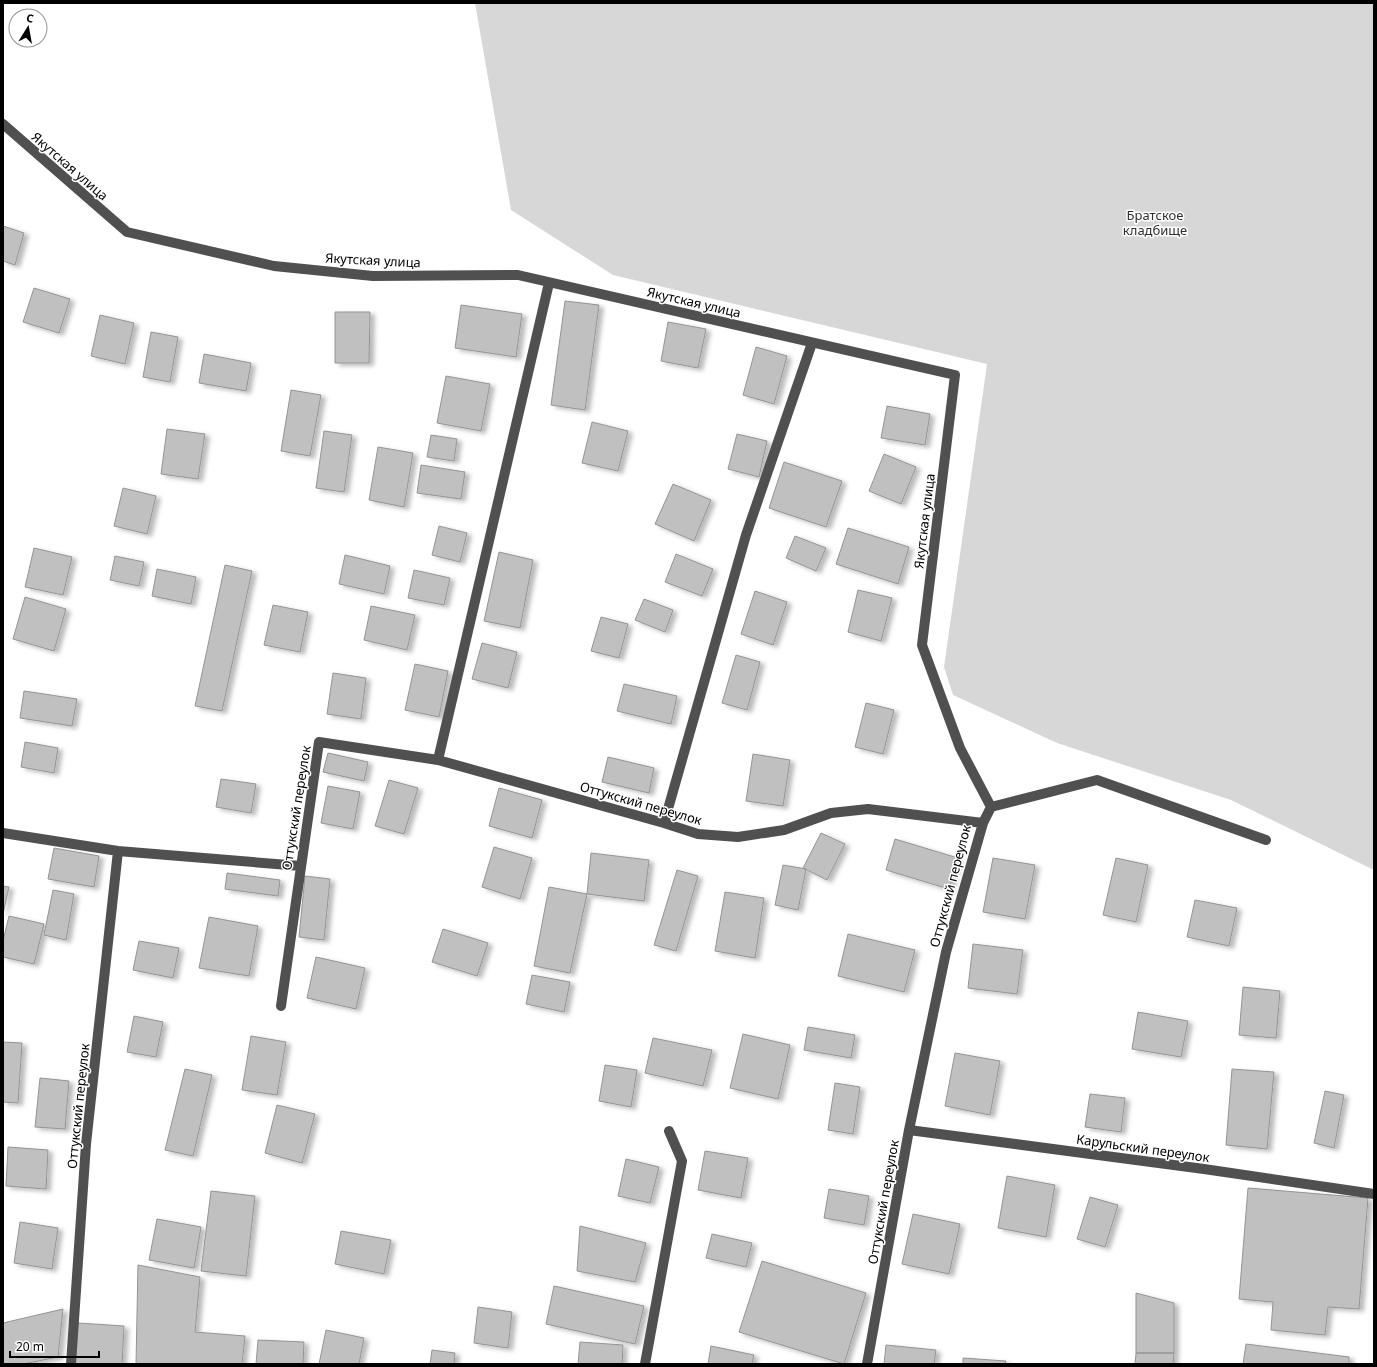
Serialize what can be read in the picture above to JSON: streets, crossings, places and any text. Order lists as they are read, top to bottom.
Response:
{
  "streets": {
    "street": ["Якутская улица", "Оттукский переулок", "Карульский переулок"]
  },
  "crossings": [
    ["Оттукский переулок", "Карульский переулок"]
  ],
  "parks": ["Братское кладбище"],
  "scale_bar": "20 m",
  "north": "top"
}
